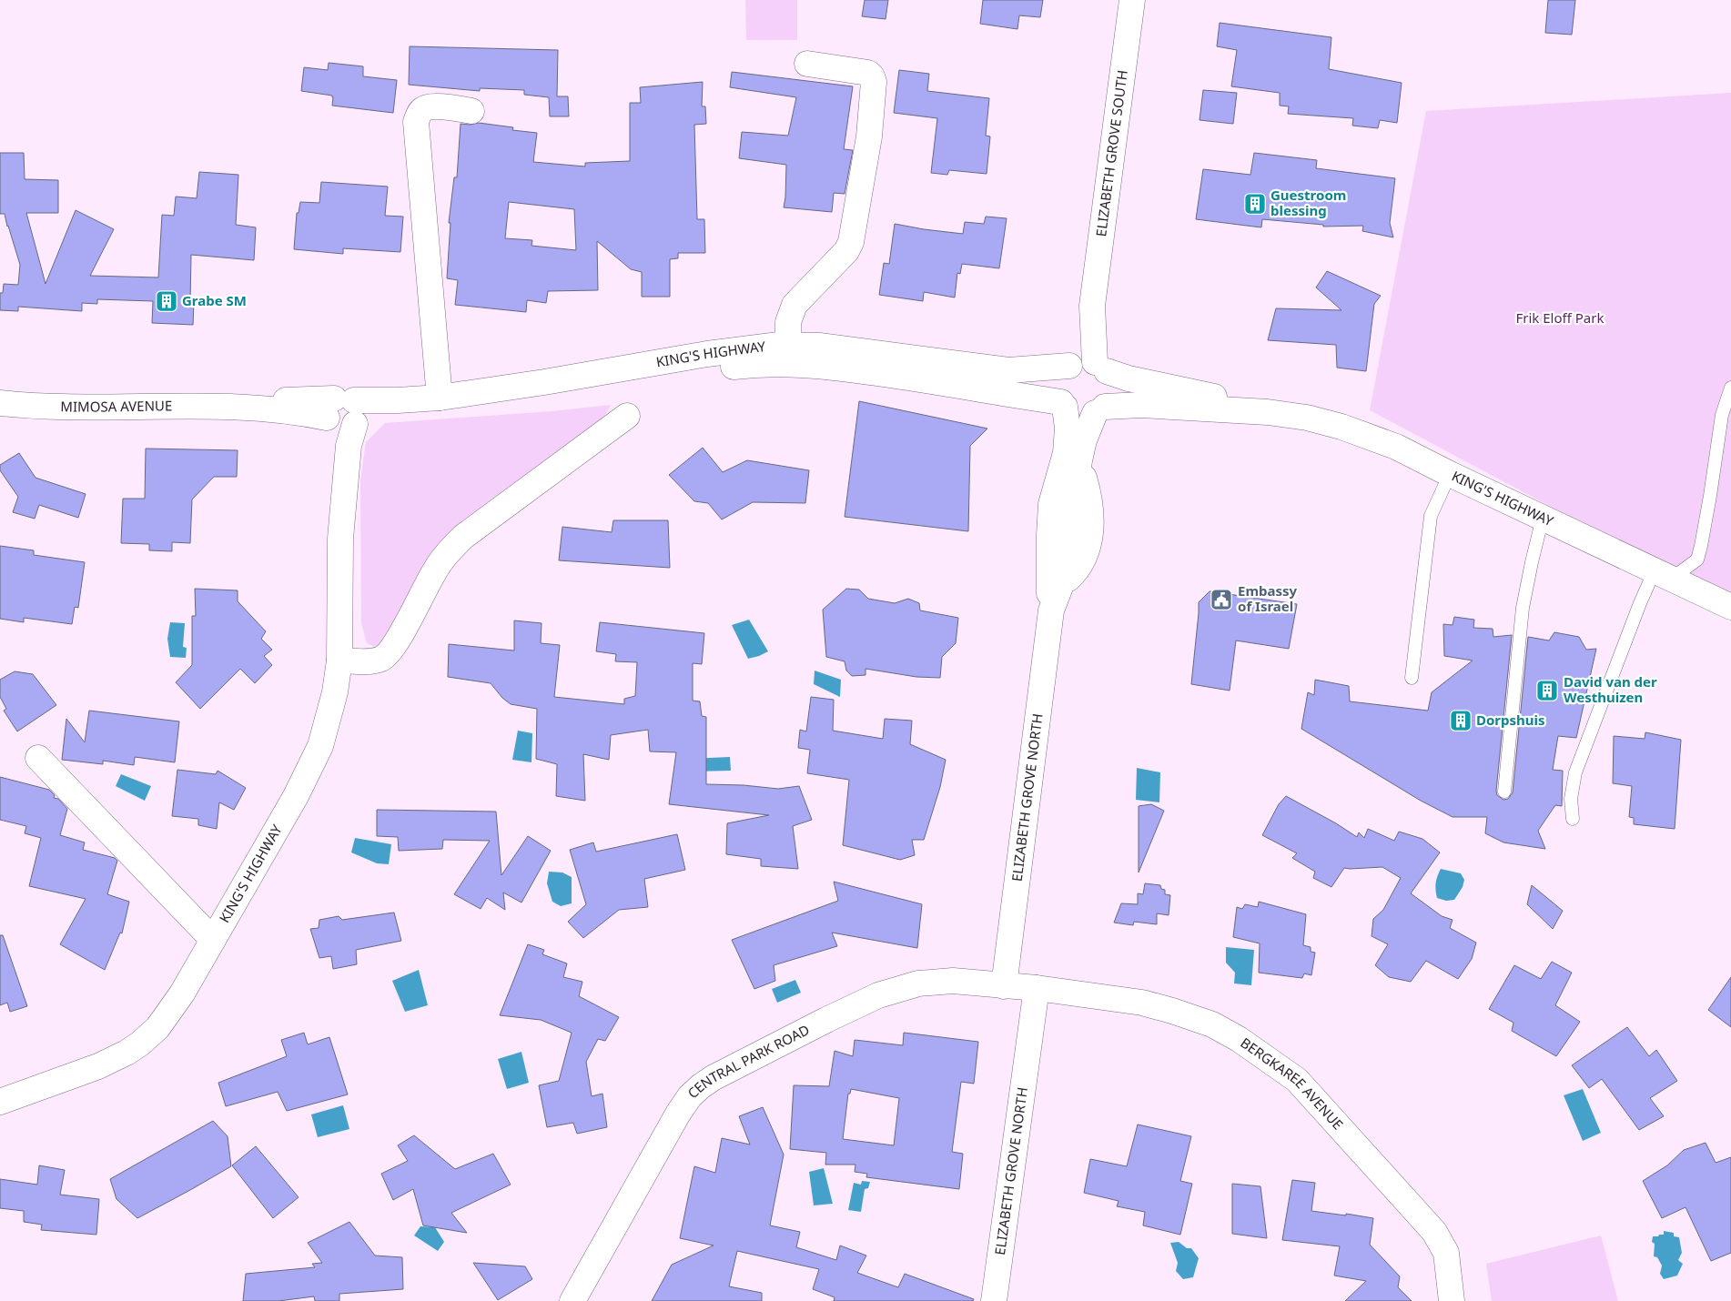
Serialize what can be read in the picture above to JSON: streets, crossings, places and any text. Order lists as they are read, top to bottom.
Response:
{
  "streets": {
    "street": [
      "ELIZABETH GROVE SOUTH",
      "KING'S HIGHWAY",
      "MIMOSA AVENUE",
      "ELIZABETH GROVE NORTH",
      "CENTRAL PARK ROAD",
      "BERGKAREE AVENUE"
    ]
  },
  "crossings": [
    ["ELIZABETH GROVE SOUTH", "KING'S HIGHWAY"],
    ["ELIZABETH GROVE SOUTH", "ELIZABETH GROVE NORTH"],
    ["KING'S HIGHWAY", "MIMOSA AVENUE"],
    ["KING'S HIGHWAY", "ELIZABETH GROVE NORTH"],
    ["ELIZABETH GROVE NORTH", "CENTRAL PARK ROAD"],
    ["ELIZABETH GROVE NORTH", "BERGKAREE AVENUE"],
    ["CENTRAL PARK ROAD", "BERGKAREE AVENUE"]
  ],
  "parks": ["Frik Eloff Park"],
  "places": {
    "building": [
      "Guestroom blessing",
      "Grabe SM",
      "David van der Westhuizen",
      "Dorpshuis"
    ],
    "public building": ["Embassy of Israel"]
  }
}
